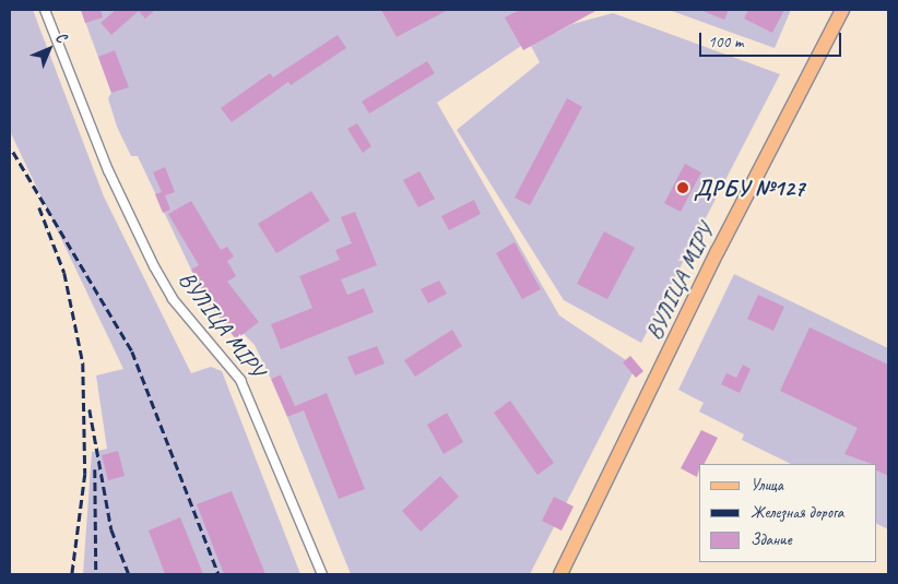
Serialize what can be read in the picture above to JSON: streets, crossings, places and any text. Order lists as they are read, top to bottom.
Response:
{
  "streets": {
    "main road": ["ВУЛІЦА МІРУ"]
  },
  "places": ["ДРБУ №127"],
  "legend": ["Улица", "Железная дорога", "Здание"],
  "scale_bar": "100 m",
  "north": "top right"
}
